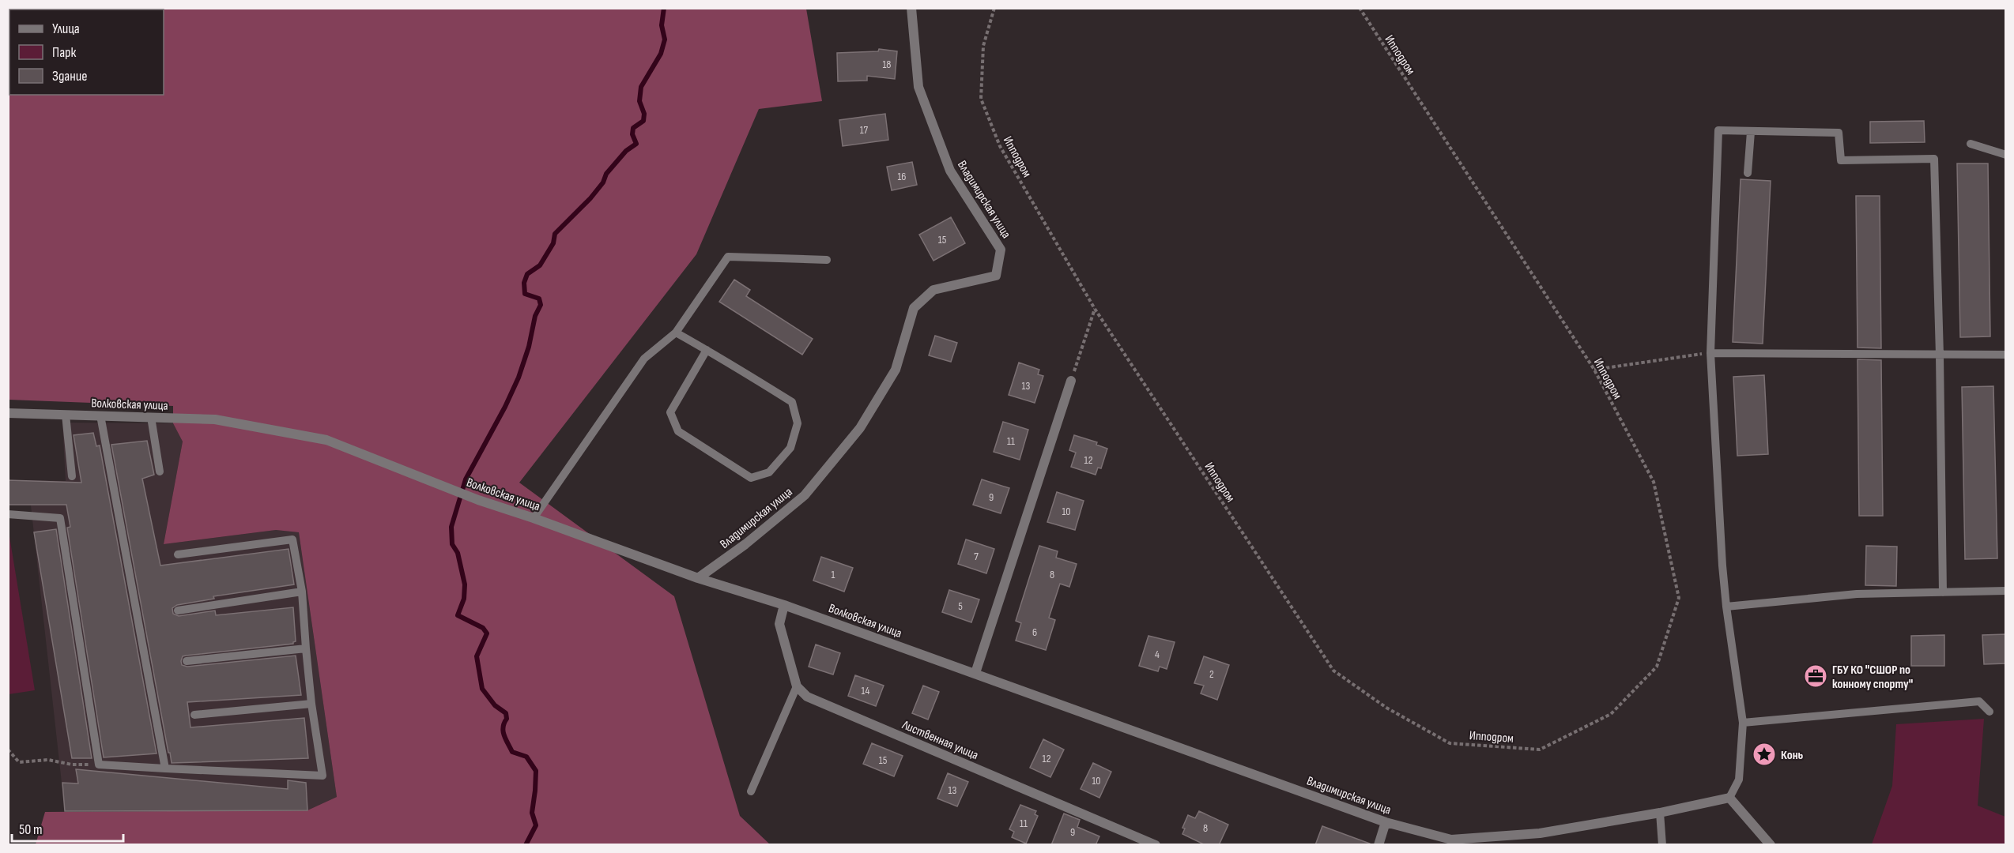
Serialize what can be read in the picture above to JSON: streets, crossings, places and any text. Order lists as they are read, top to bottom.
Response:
{
  "streets": {
    "street": ["Владимирская улица", "Волковская улица", "Лиственная улица"],
    "path": ["Ипподром"]
  },
  "crossings": [
    ["Владимирская улица", "Волковская улица"]
  ],
  "places": {
    "office": ["ГБУ КО \"СШОР по конному спорту\""],
    "place": ["Конь"]
  },
  "house_numbers": [
    "18",
    "17",
    "16",
    "15",
    "13",
    "11",
    "12",
    "9",
    "10",
    "7",
    "1",
    "8",
    "5",
    "6",
    "4",
    "2",
    "14",
    "12",
    "15",
    "10",
    "13",
    "11",
    "8",
    "9"
  ],
  "legend": ["Улица", "Парк", "Здание"],
  "scale_bar": "50 m"
}
